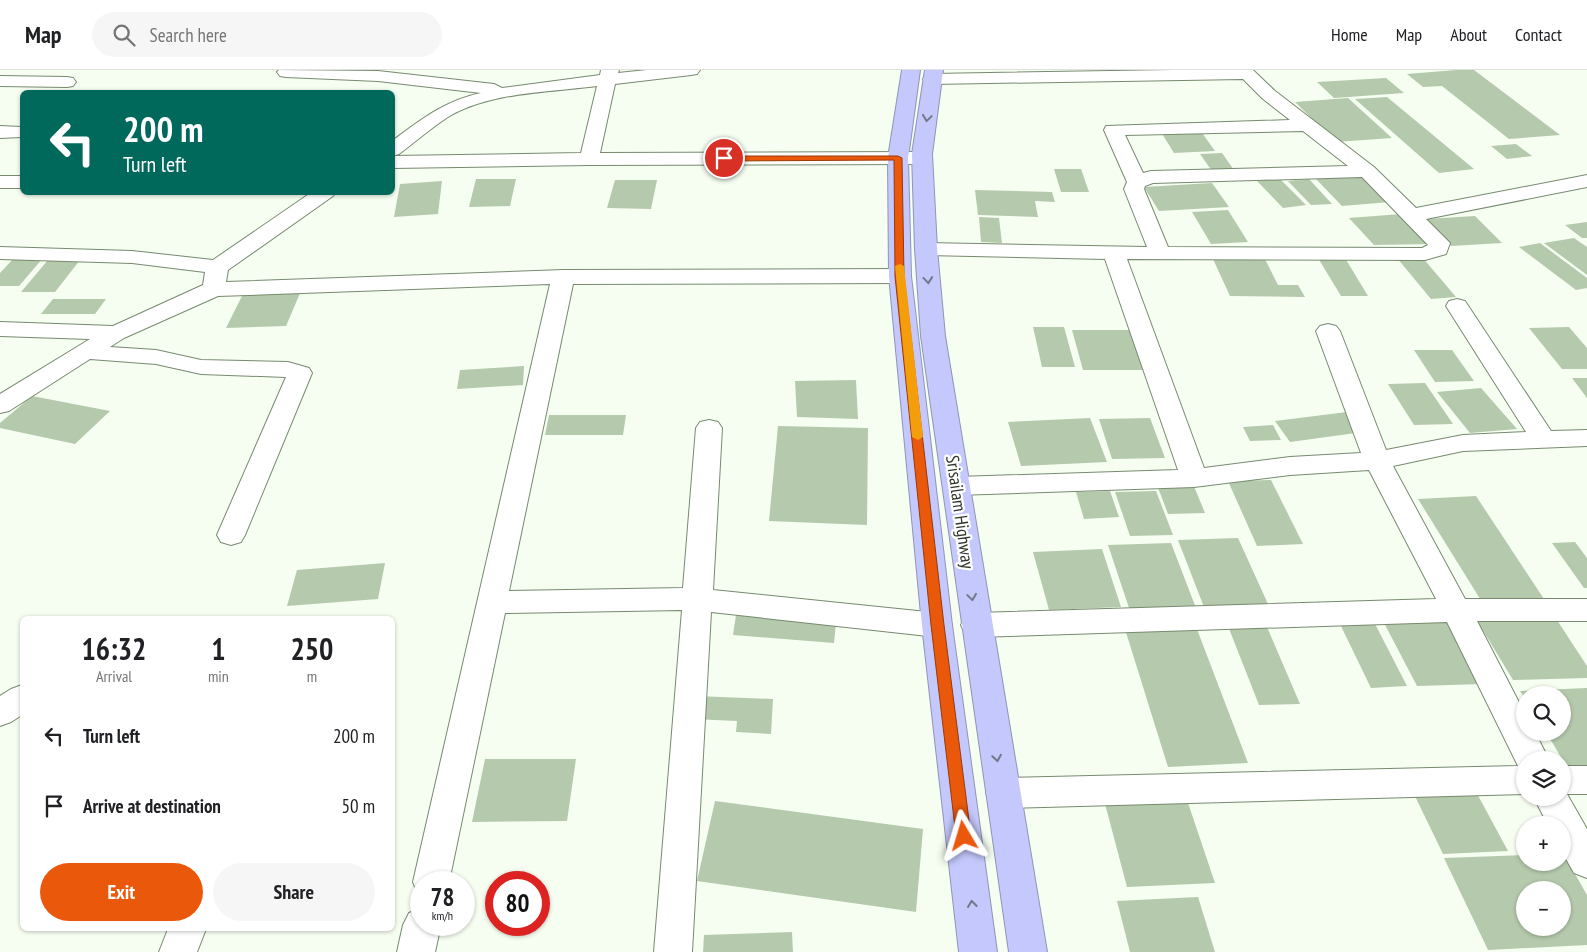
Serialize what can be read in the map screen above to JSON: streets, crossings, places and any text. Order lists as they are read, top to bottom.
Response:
{
  "streets": {
    "highway": ["Srisailam Highway"]
  },
  "page": {
    "header": "Map",
    "search": "Search here",
    "nav": [
      "Home",
      "Map",
      "About",
      "Contact"
    ],
    "turn": ["200 m", "Turn left"],
    "eta": [
      "16:32",
      "Arrival",
      "1",
      "min",
      "250",
      "m"
    ],
    "map_buttons": ["+", "−"],
    "list": [
      {
        "name": "Turn left",
        "value": "200 m"
      },
      {
        "name": "Arrive at destination",
        "value": "50 m"
      }
    ],
    "buttons": ["Exit", "Share"],
    "speed": "78 km/h",
    "limit": "80"
  }
}
